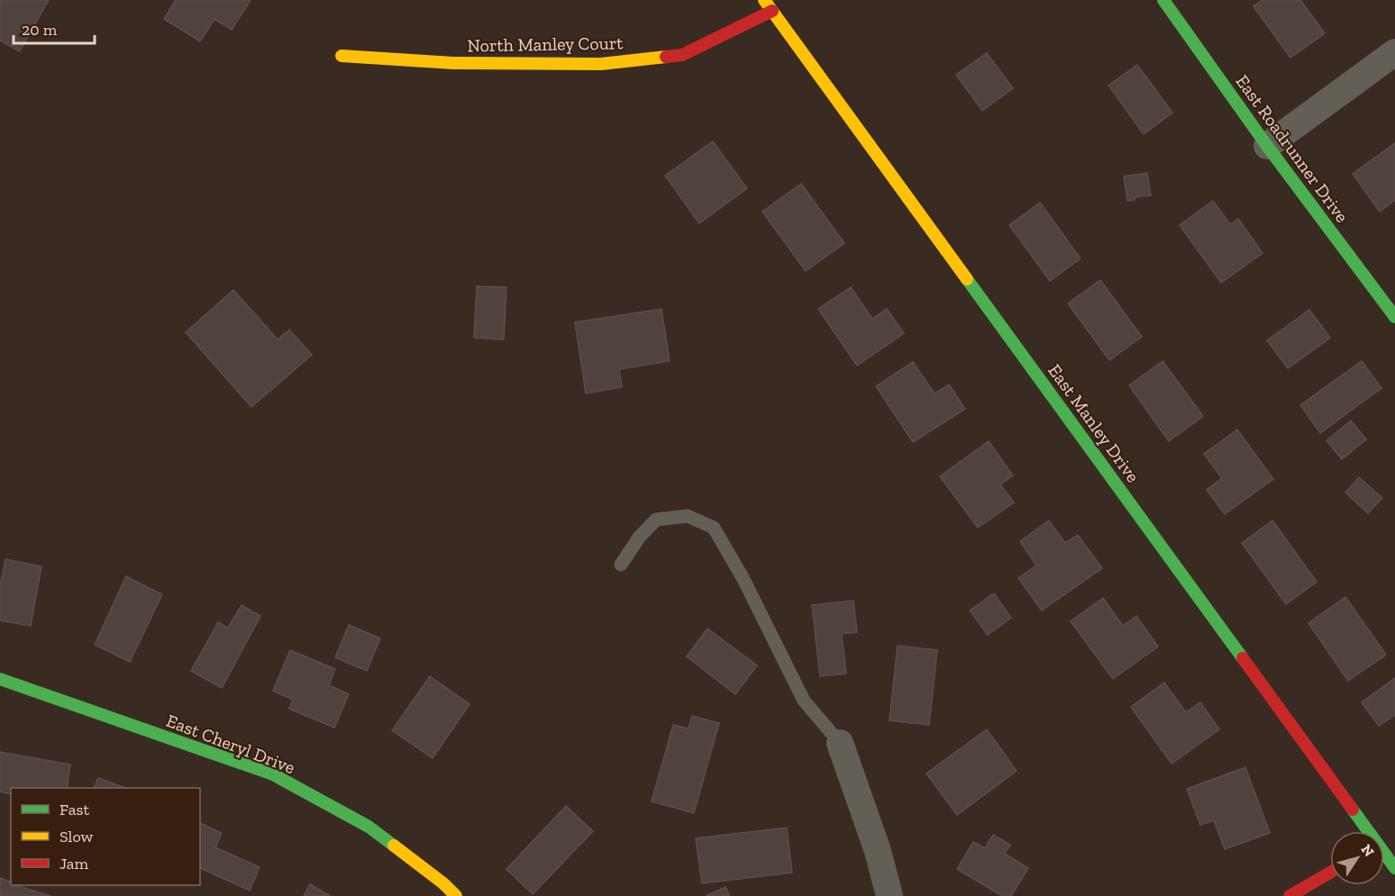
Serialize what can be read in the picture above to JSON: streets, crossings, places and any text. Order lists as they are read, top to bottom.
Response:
{
  "streets": {
    "street": [
      "North Manley Court",
      "East Roadrunner Drive",
      "East Manley Drive",
      "East Cheryl Drive"
    ]
  },
  "crossings": [
    ["North Manley Court", "East Manley Drive"]
  ],
  "legend": ["Fast", "Slow", "Jam"],
  "scale_bar": "20 m",
  "north": "top right"
}
